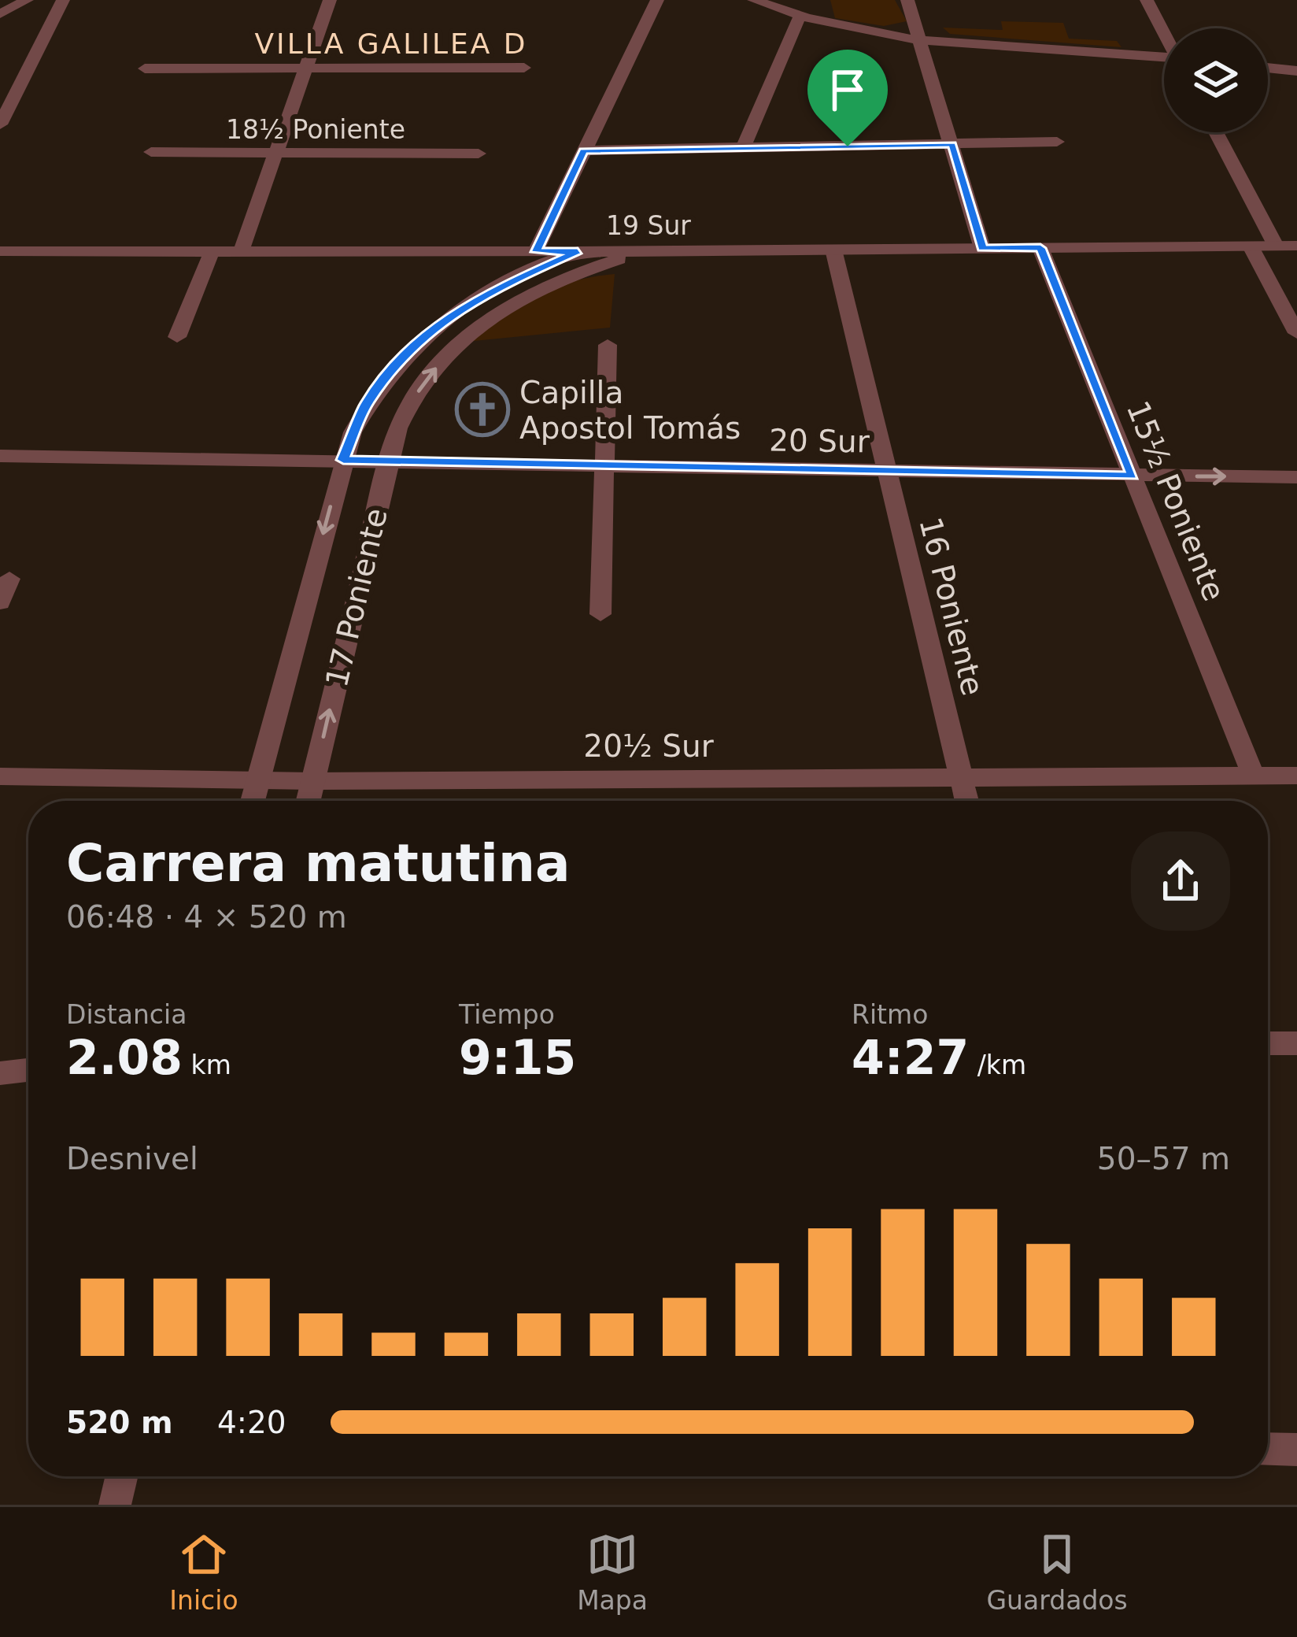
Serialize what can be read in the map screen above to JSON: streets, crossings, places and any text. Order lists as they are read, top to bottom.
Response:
{
  "streets": {
    "street": [
      "18½ Poniente",
      "19 Sur",
      "20 Sur",
      "15½ Poniente",
      "17 Poniente",
      "16 Poniente",
      "20½ Sur"
    ]
  },
  "crossings": [
    ["19 Sur", "15½ Poniente"],
    ["19 Sur", "17 Poniente"],
    ["19 Sur", "16 Poniente"],
    ["20 Sur", "15½ Poniente"],
    ["20 Sur", "17 Poniente"],
    ["20 Sur", "16 Poniente"],
    ["15½ Poniente", "20½ Sur"],
    ["17 Poniente", "20½ Sur"],
    ["16 Poniente", "20½ Sur"]
  ],
  "districts": ["VILLA GALILEA D"],
  "places": {
    "church": ["Capilla Apostol Tomás"]
  },
  "page": {
    "heading": ["Carrera matutina", "06:48 · 4 × 520 m"],
    "stats": [
      ["Distancia", "2.08 km"],
      ["Tiempo", "9:15"],
      ["Ritmo", "4:27 /km"]
    ],
    "chart": ["Desnivel", "50–57 m"],
    "list": [
      {
        "name": "520 m",
        "note": "4:20"
      }
    ],
    "tabs": ["Inicio", "Mapa", "Guardados"]
  }
}
